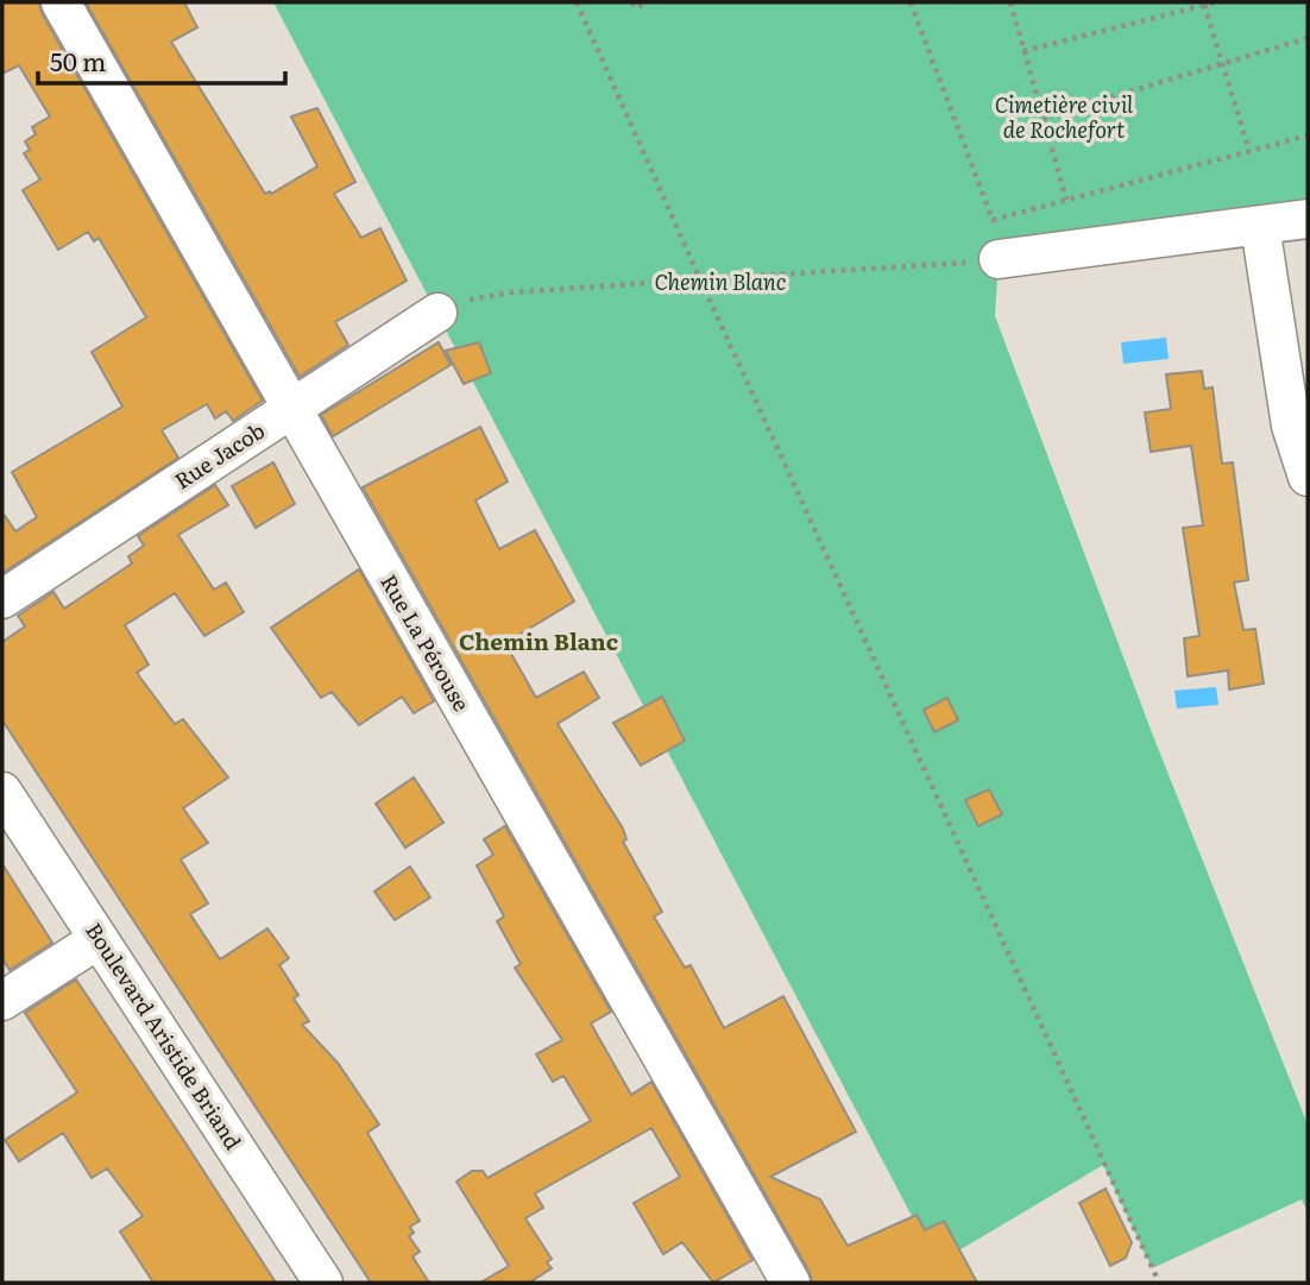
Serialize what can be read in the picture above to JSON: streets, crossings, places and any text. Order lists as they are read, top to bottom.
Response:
{
  "streets": {
    "street": ["Rue Jacob", "Rue La Pérouse", "Boulevard Aristide Briand"]
  },
  "crossings": [
    ["Rue Jacob", "Rue La Pérouse"]
  ],
  "districts": ["Chemin Blanc"],
  "parks": ["Cimetière civil de Rochefort", "Chemin Blanc"],
  "scale_bar": "50 m"
}
